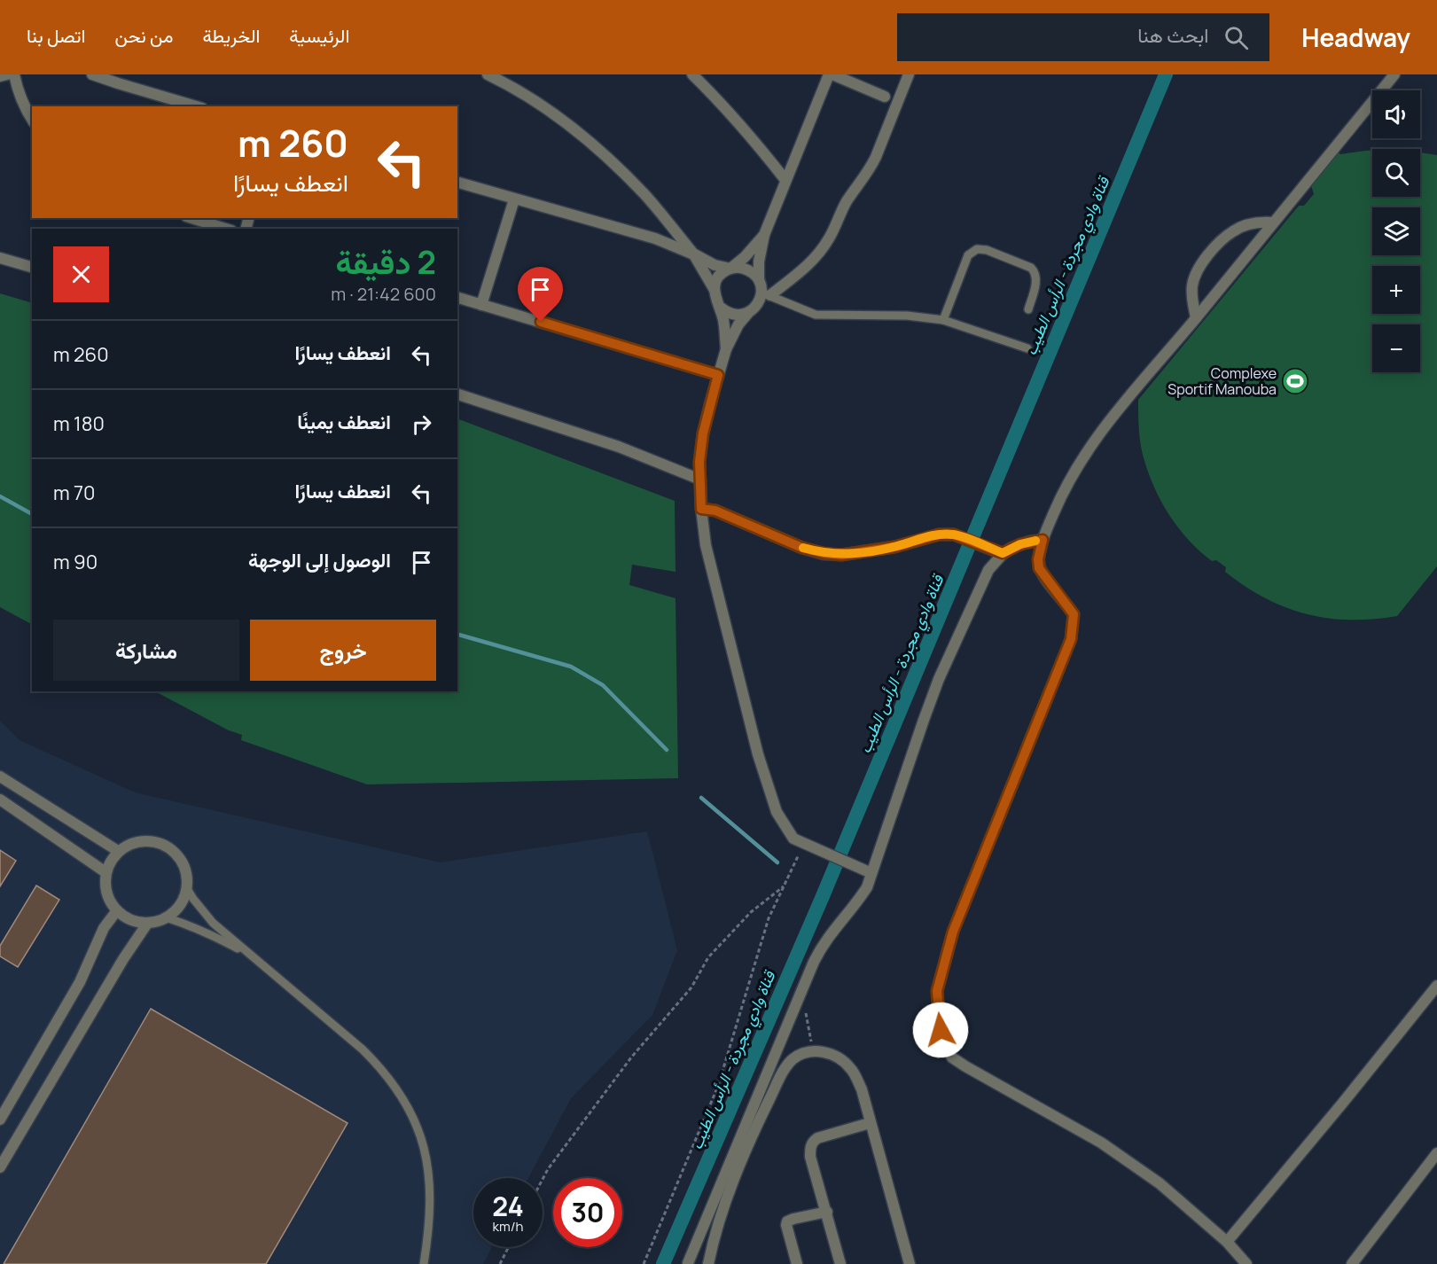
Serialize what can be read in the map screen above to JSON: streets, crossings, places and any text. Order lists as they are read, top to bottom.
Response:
{
  "water": ["قناة وادي مجردة - الرأس الطيب"],
  "places": {
    "sports": ["Complexe Sportif Manouba"]
  },
  "page": {
    "header": "Headway",
    "search": "ابحث هنا",
    "nav": [
      "الرئيسية",
      "الخريطة",
      "من نحن",
      "اتصل بنا"
    ],
    "map_buttons": ["+", "−"],
    "turn": ["260 m", "انعطف يسارًا"],
    "heading": ["2 دقيقة", "600 m · 21:42"],
    "list": [
      {
        "name": "انعطف يسارًا",
        "value": "260 m"
      },
      {
        "name": "انعطف يمينًا",
        "value": "180 m"
      },
      {
        "name": "انعطف يسارًا",
        "value": "70 m"
      },
      {
        "name": "الوصول إلى الوجهة",
        "value": "90 m"
      }
    ],
    "buttons": ["خروج", "مشاركة"],
    "speed": "24 km/h",
    "limit": "30"
  }
}
